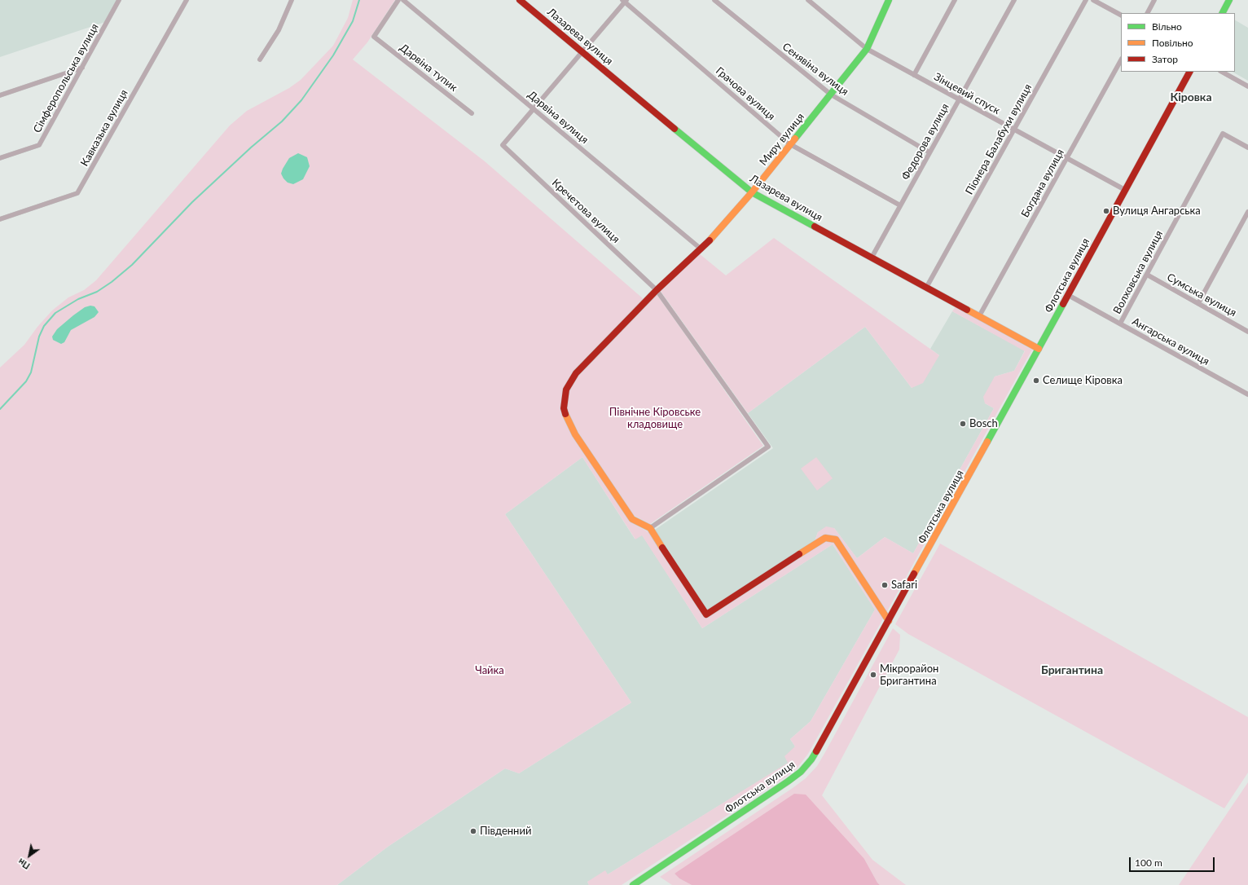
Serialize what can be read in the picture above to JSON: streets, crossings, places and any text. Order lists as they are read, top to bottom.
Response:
{
  "streets": {
    "street": [
      "Лазарева вулиця",
      "Дарвіна тупик",
      "Сенявіна вулиця",
      "Сімферопольська вулиця",
      "Грачова вулиця",
      "Зінцевий спуск",
      "Дарвіна вулиця",
      "Кавказька вулиця",
      "Миру вулиця",
      "Піонера Балабухи вулиця",
      "Федорова вулиця",
      "Богдана вулиця",
      "Кречетова вулиця",
      "Волховська вулиця",
      "Флотська вулиця",
      "Сумська вулиця",
      "Ангарська вулиця"
    ]
  },
  "crossings": [
    ["Лазарева вулиця", "Миру вулиця"],
    ["Лазарева вулиця", "Піонера Балабухи вулиця"],
    ["Лазарева вулиця", "Федорова вулиця"],
    ["Лазарева вулиця", "Богдана вулиця"],
    ["Лазарева вулиця", "Флотська вулиця"],
    ["Сенявіна вулиця", "Миру вулиця"],
    ["Сенявіна вулиця", "Федорова вулиця"],
    ["Грачова вулиця", "Миру вулиця"],
    ["Грачова вулиця", "Федорова вулиця"],
    ["Зінцевий спуск", "Миру вулиця"],
    ["Зінцевий спуск", "Піонера Балабухи вулиця"],
    ["Зінцевий спуск", "Федорова вулиця"],
    ["Зінцевий спуск", "Богдана вулиця"],
    ["Зінцевий спуск", "Флотська вулиця"],
    ["Дарвіна вулиця", "Миру вулиця"],
    ["Дарвіна вулиця", "Кречетова вулиця"],
    ["Миру вулиця", "Кречетова вулиця"],
    ["Волховська вулиця", "Сумська вулиця"],
    ["Волховська вулиця", "Ангарська вулиця"],
    ["Флотська вулиця", "Ангарська вулиця"]
  ],
  "districts": ["Кіровка", "Бригантина"],
  "parks": ["Північне Кіровське кладовище", "Чайка"],
  "places": [
    "Вулиця Ангарська",
    "Селище Кіровка",
    "Bosch",
    "Safari",
    "Мікрорайон Бригантина",
    "Південний"
  ],
  "legend": ["Вільно", "Повільно", "Затор"],
  "scale_bar": "100 m",
  "north": "bottom left"
}
